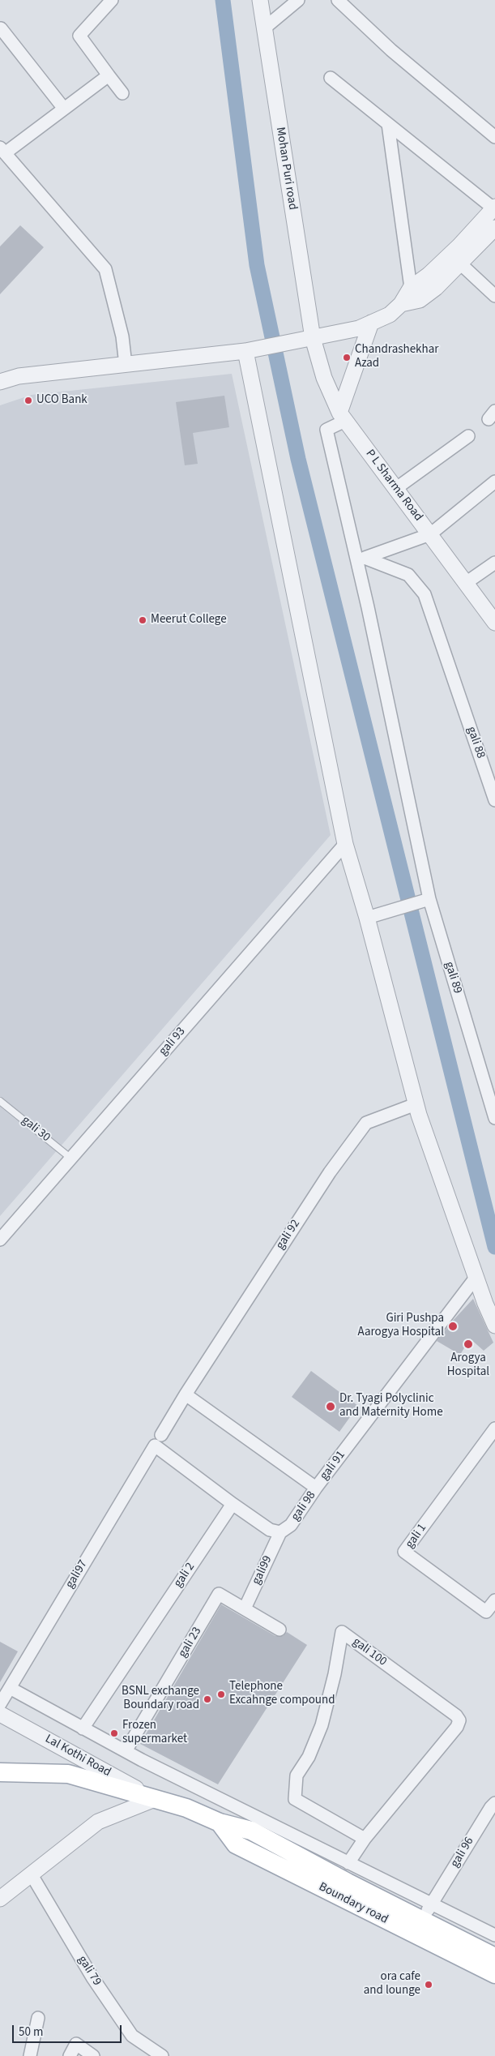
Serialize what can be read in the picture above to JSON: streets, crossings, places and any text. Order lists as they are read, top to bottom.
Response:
{
  "streets": {
    "main road": ["Boundary road"],
    "street": [
      "Mohan Puri road",
      "P L Sharma Road",
      "gali 88",
      "gali 89",
      "gali 93",
      "gali 92",
      "gali 91",
      "gali 98",
      "gali 1",
      "gali99",
      "gali97",
      "gali 2",
      "gali 23",
      "gali 100",
      "Lal Kothi Road",
      "gali 96",
      "gali 79"
    ],
    "lane": ["gali 30"]
  },
  "crossings": [
    ["Mohan Puri road", "P L Sharma Road"],
    ["P L Sharma Road", "gali 88"],
    ["P L Sharma Road", "gali 89"],
    ["gali 93", "gali 30"],
    ["gali 92", "gali 91"],
    ["gali 91", "gali 98"],
    ["gali 98", "gali99"],
    ["gali99", "gali 23"],
    ["Lal Kothi Road", "Boundary road"],
    ["gali 96", "Boundary road"]
  ],
  "places": [
    "Chandrashekhar Azad",
    "UCO Bank",
    "Meerut College",
    "Giri Pushpa Aarogya Hospital",
    "Arogya Hospital",
    "Dr. Tyagi Polyclinic and Maternity Home",
    "Telephone Excahnge compound",
    "BSNL exchange Boundary road",
    "Frozen supermarket",
    "ora cafe and lounge"
  ],
  "scale_bar": "50 m"
}
